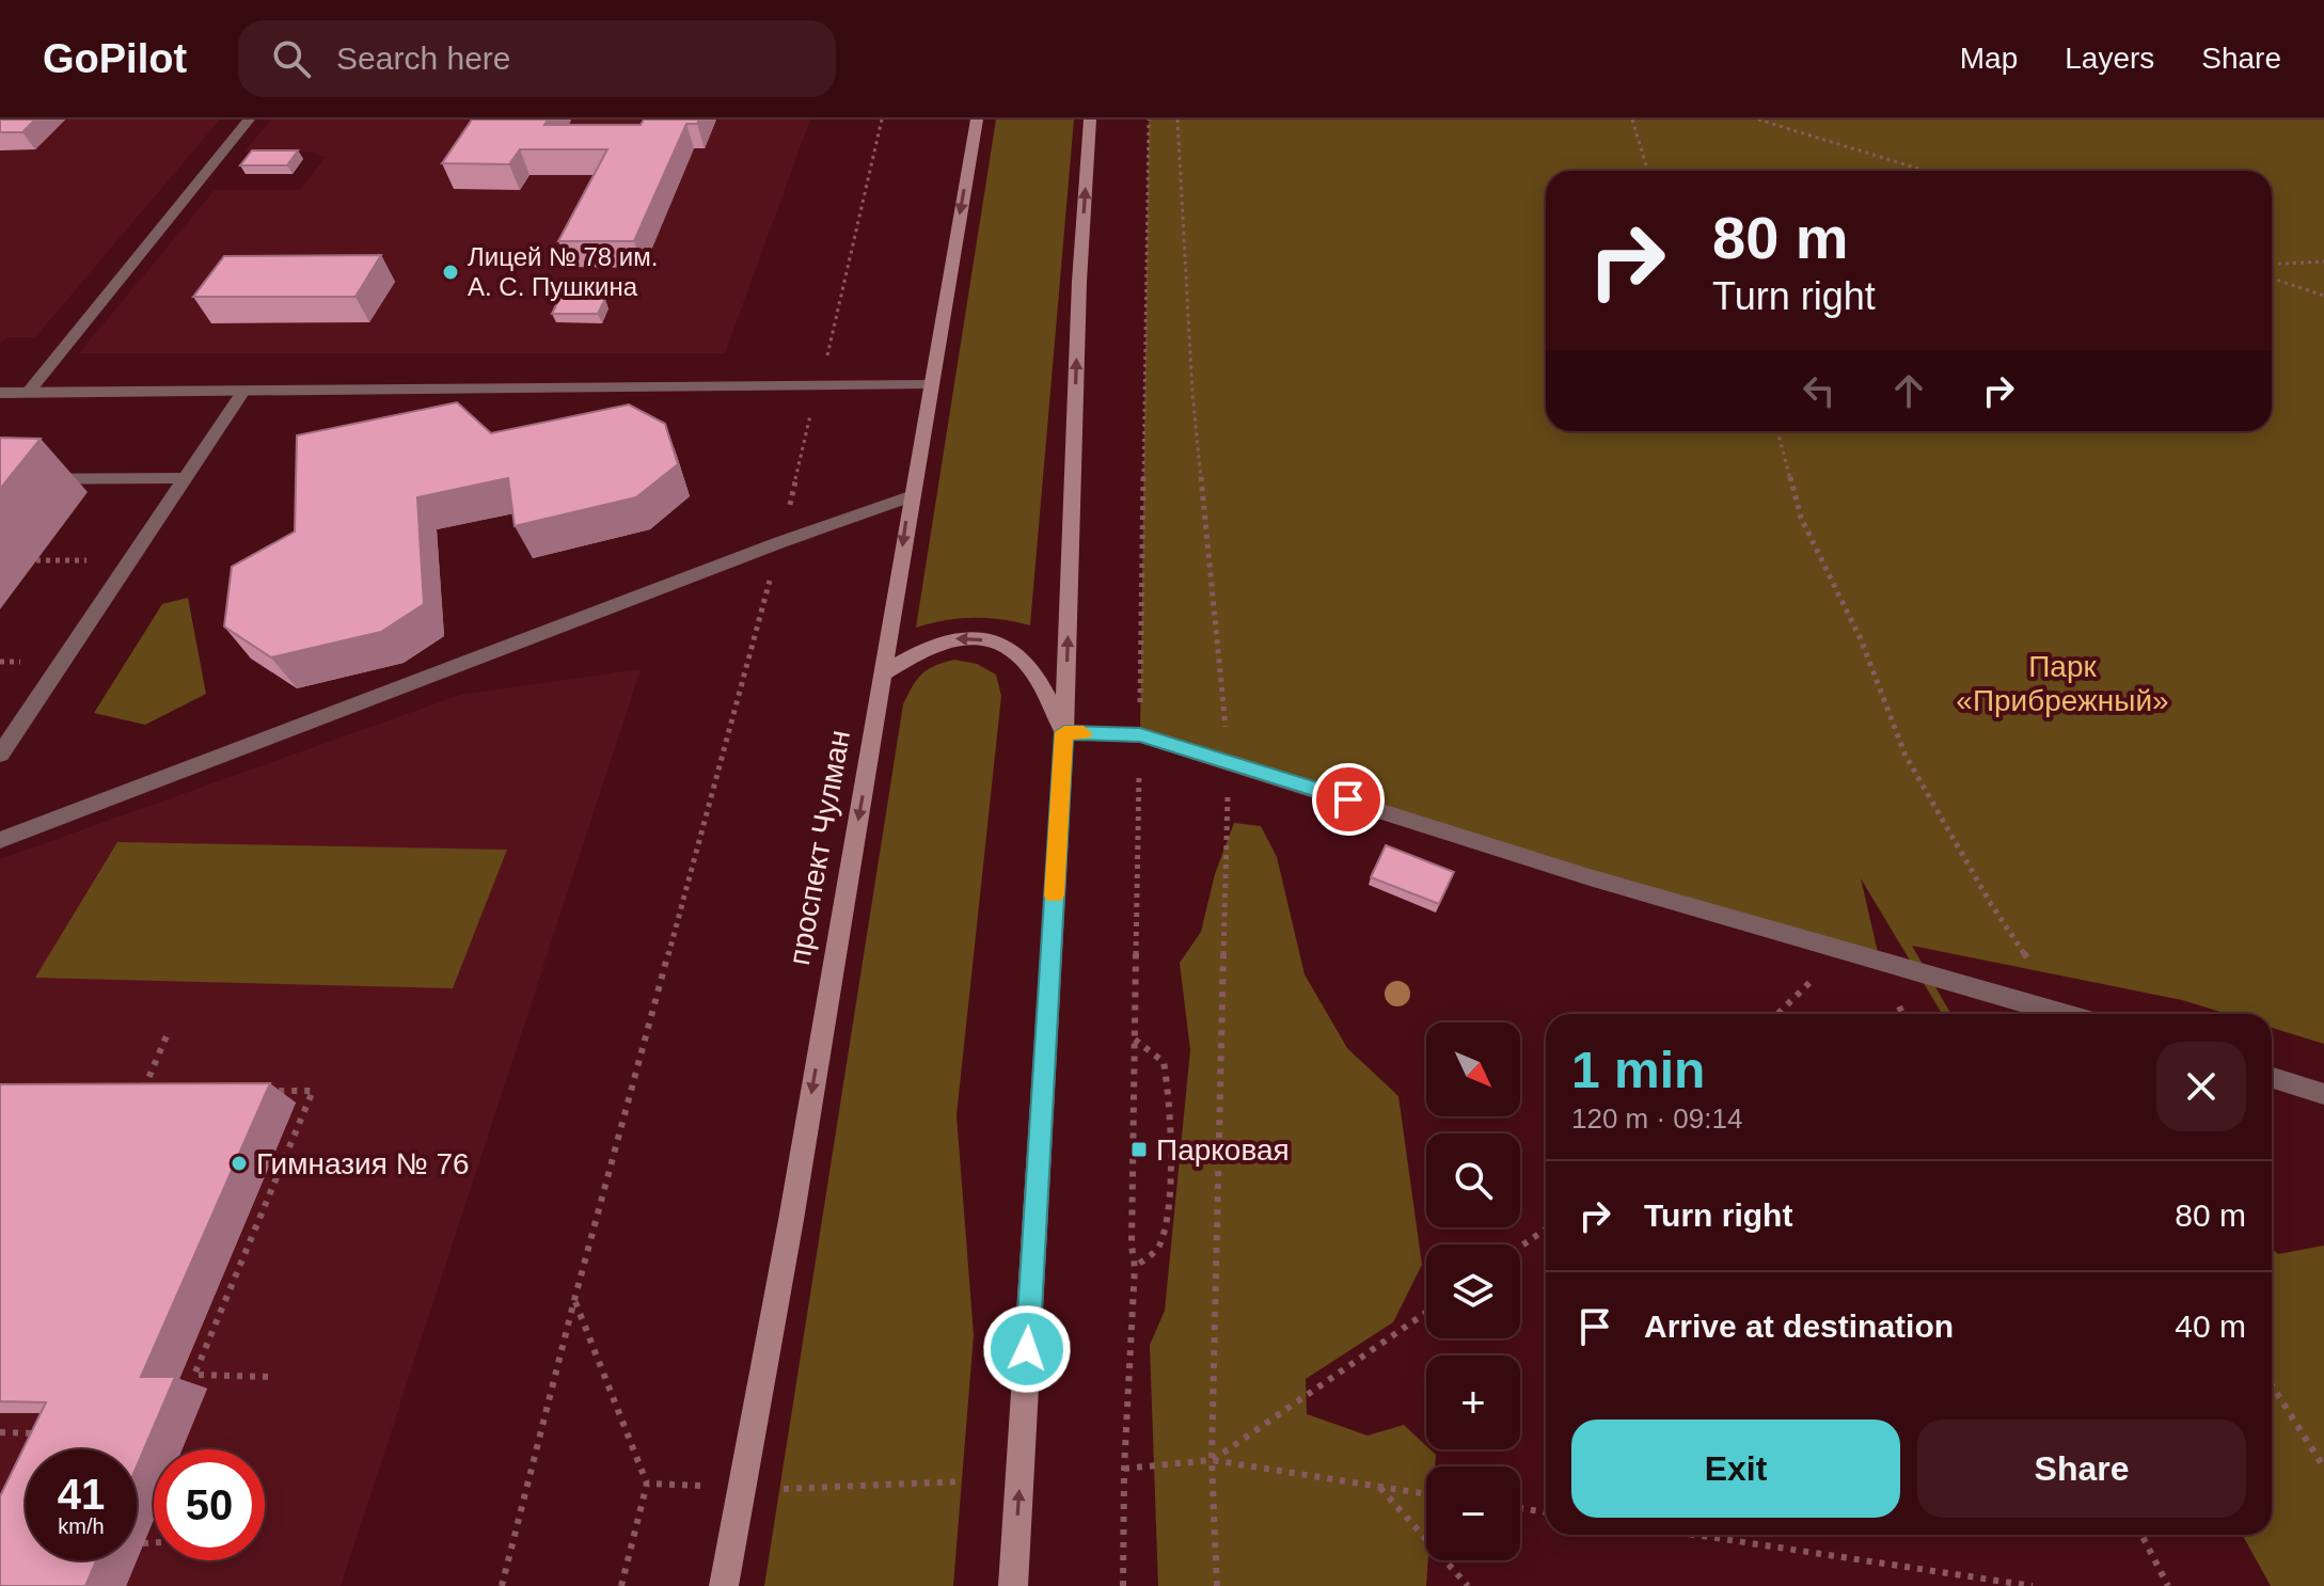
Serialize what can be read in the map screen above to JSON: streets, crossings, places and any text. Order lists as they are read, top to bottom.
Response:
{
  "streets": {
    "main road": ["проспект Чулман"]
  },
  "parks": ["Парк «Прибрежный»"],
  "places": {
    "other": ["Лицей № 78 им. А. С. Пушкина", "Гимназия № 76"],
    "transit": ["Парковая"]
  },
  "north": "bottom right",
  "page": {
    "header": "GoPilot",
    "search": "Search here",
    "nav": ["Map", "Layers", "Share"],
    "turn": ["80 m", "Turn right"],
    "heading": ["1 min", "120 m · 09:14"],
    "map_buttons": ["+", "−"],
    "list": [
      {
        "name": "Turn right",
        "value": "80 m"
      },
      {
        "name": "Arrive at destination",
        "value": "40 m"
      }
    ],
    "buttons": ["Exit", "Share"],
    "speed": "41 km/h",
    "limit": "50"
  }
}
